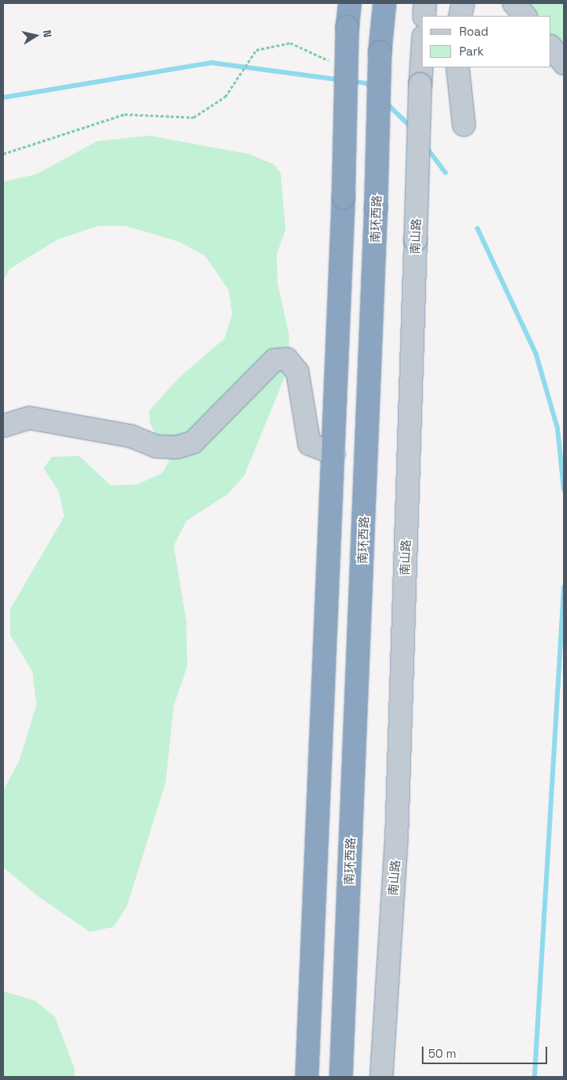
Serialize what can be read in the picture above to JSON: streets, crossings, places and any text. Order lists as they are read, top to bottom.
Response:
{
  "streets": {
    "highway": ["南环西路"],
    "street": ["南山路"]
  },
  "legend": ["Road", "Park"],
  "scale_bar": "50 m",
  "north": "right"
}
